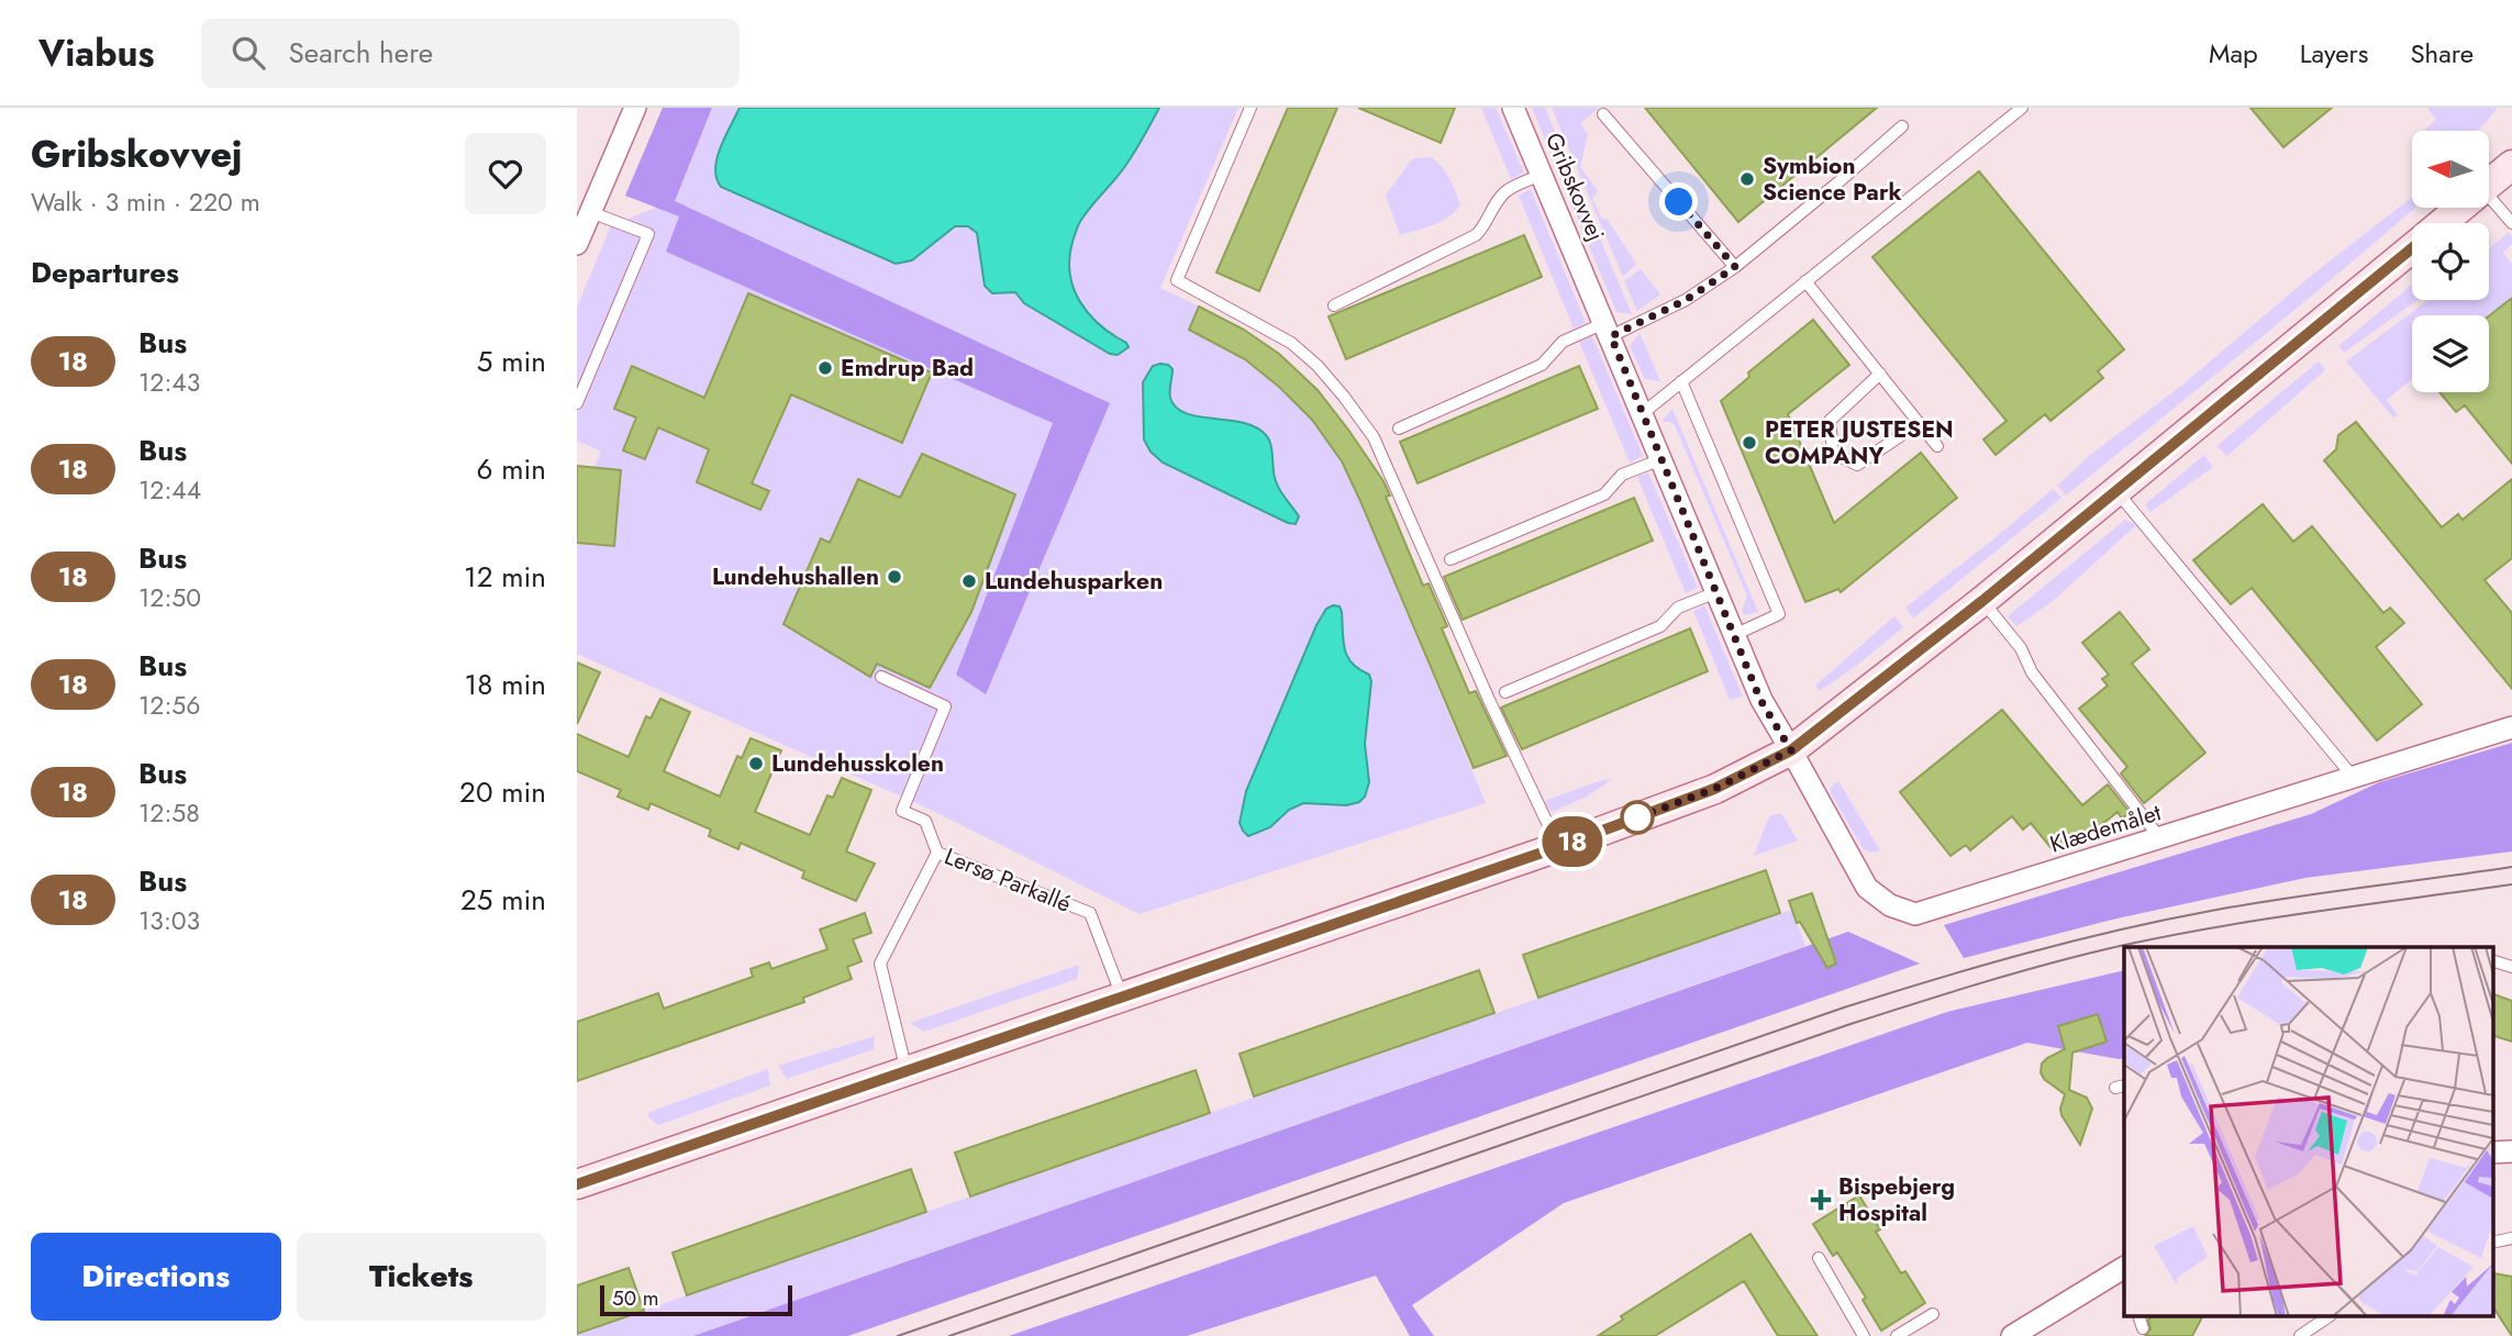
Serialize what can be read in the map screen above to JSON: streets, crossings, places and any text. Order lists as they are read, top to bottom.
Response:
{
  "streets": {
    "street": ["Gribskovvej", "Klædemålet"],
    "lane": ["Lersø Parkallé"]
  },
  "crossings": [
    ["Gribskovvej", "Klædemålet"]
  ],
  "places": {
    "other": [
      "Symbion Science Park",
      "Emdrup Bad",
      "PETER JUSTESEN COMPANY",
      "Lundehushallen",
      "Lundehusparken",
      "Lundehusskolen"
    ],
    "health": ["Bispebjerg Hospital"]
  },
  "lines": ["bus line 18"],
  "scale_bar": "50 m",
  "north": "left",
  "page": {
    "header": "Viabus",
    "search": "Search here",
    "nav": ["Map", "Layers", "Share"],
    "heading": [
      ["Gribskovvej", "Walk · 3 min · 220 m"],
      "Departures"
    ],
    "on_map": "18",
    "list": [
      {
        "mark": "18",
        "name": "Bus",
        "note": "12:43",
        "value": "5 min"
      },
      {
        "mark": "18",
        "name": "Bus",
        "note": "12:44",
        "value": "6 min"
      },
      {
        "mark": "18",
        "name": "Bus",
        "note": "12:50",
        "value": "12 min"
      },
      {
        "mark": "18",
        "name": "Bus",
        "note": "12:56",
        "value": "18 min"
      },
      {
        "mark": "18",
        "name": "Bus",
        "note": "12:58",
        "value": "20 min"
      },
      {
        "mark": "18",
        "name": "Bus",
        "note": "13:03",
        "value": "25 min"
      }
    ],
    "buttons": ["Directions", "Tickets"],
    "scale": "50 m"
  }
}
